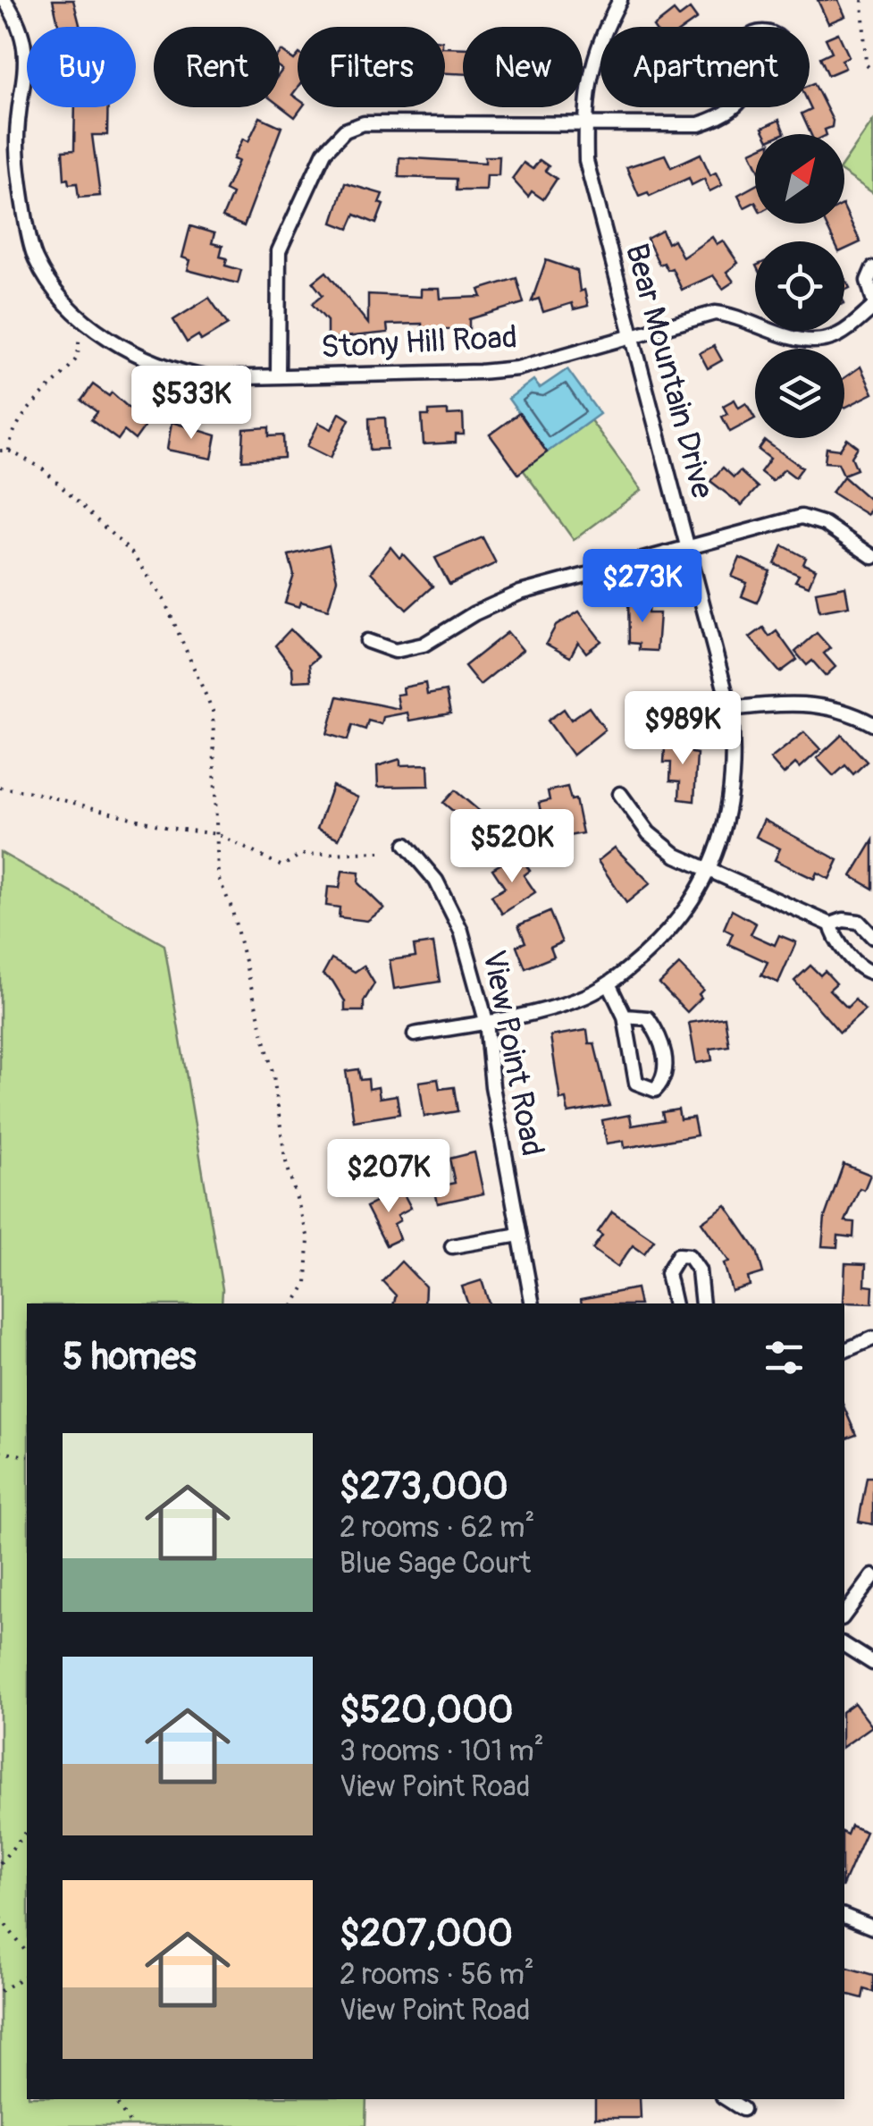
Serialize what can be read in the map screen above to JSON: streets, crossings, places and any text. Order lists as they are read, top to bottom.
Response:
{
  "streets": {
    "street": ["Stony Hill Road", "Bear Mountain Drive", "View Point Road"]
  },
  "crossings": [
    ["Stony Hill Road", "Bear Mountain Drive"],
    ["Bear Mountain Drive", "View Point Road"]
  ],
  "north": "top right",
  "page": {
    "chip": [
      "Buy",
      "Rent",
      "Filters",
      "New",
      "Apartment"
    ],
    "price": [
      "$533K",
      "$273K",
      "$989K",
      "$520K",
      "$207K"
    ],
    "heading": "5 homes",
    "list": [
      {
        "name": "$273,000",
        "note": "2 rooms · 62 m² · Blue Sage Court"
      },
      {
        "name": "$520,000",
        "note": "3 rooms · 101 m² · View Point Road"
      },
      {
        "name": "$207,000",
        "note": "2 rooms · 56 m² · View Point Road"
      }
    ]
  }
}
